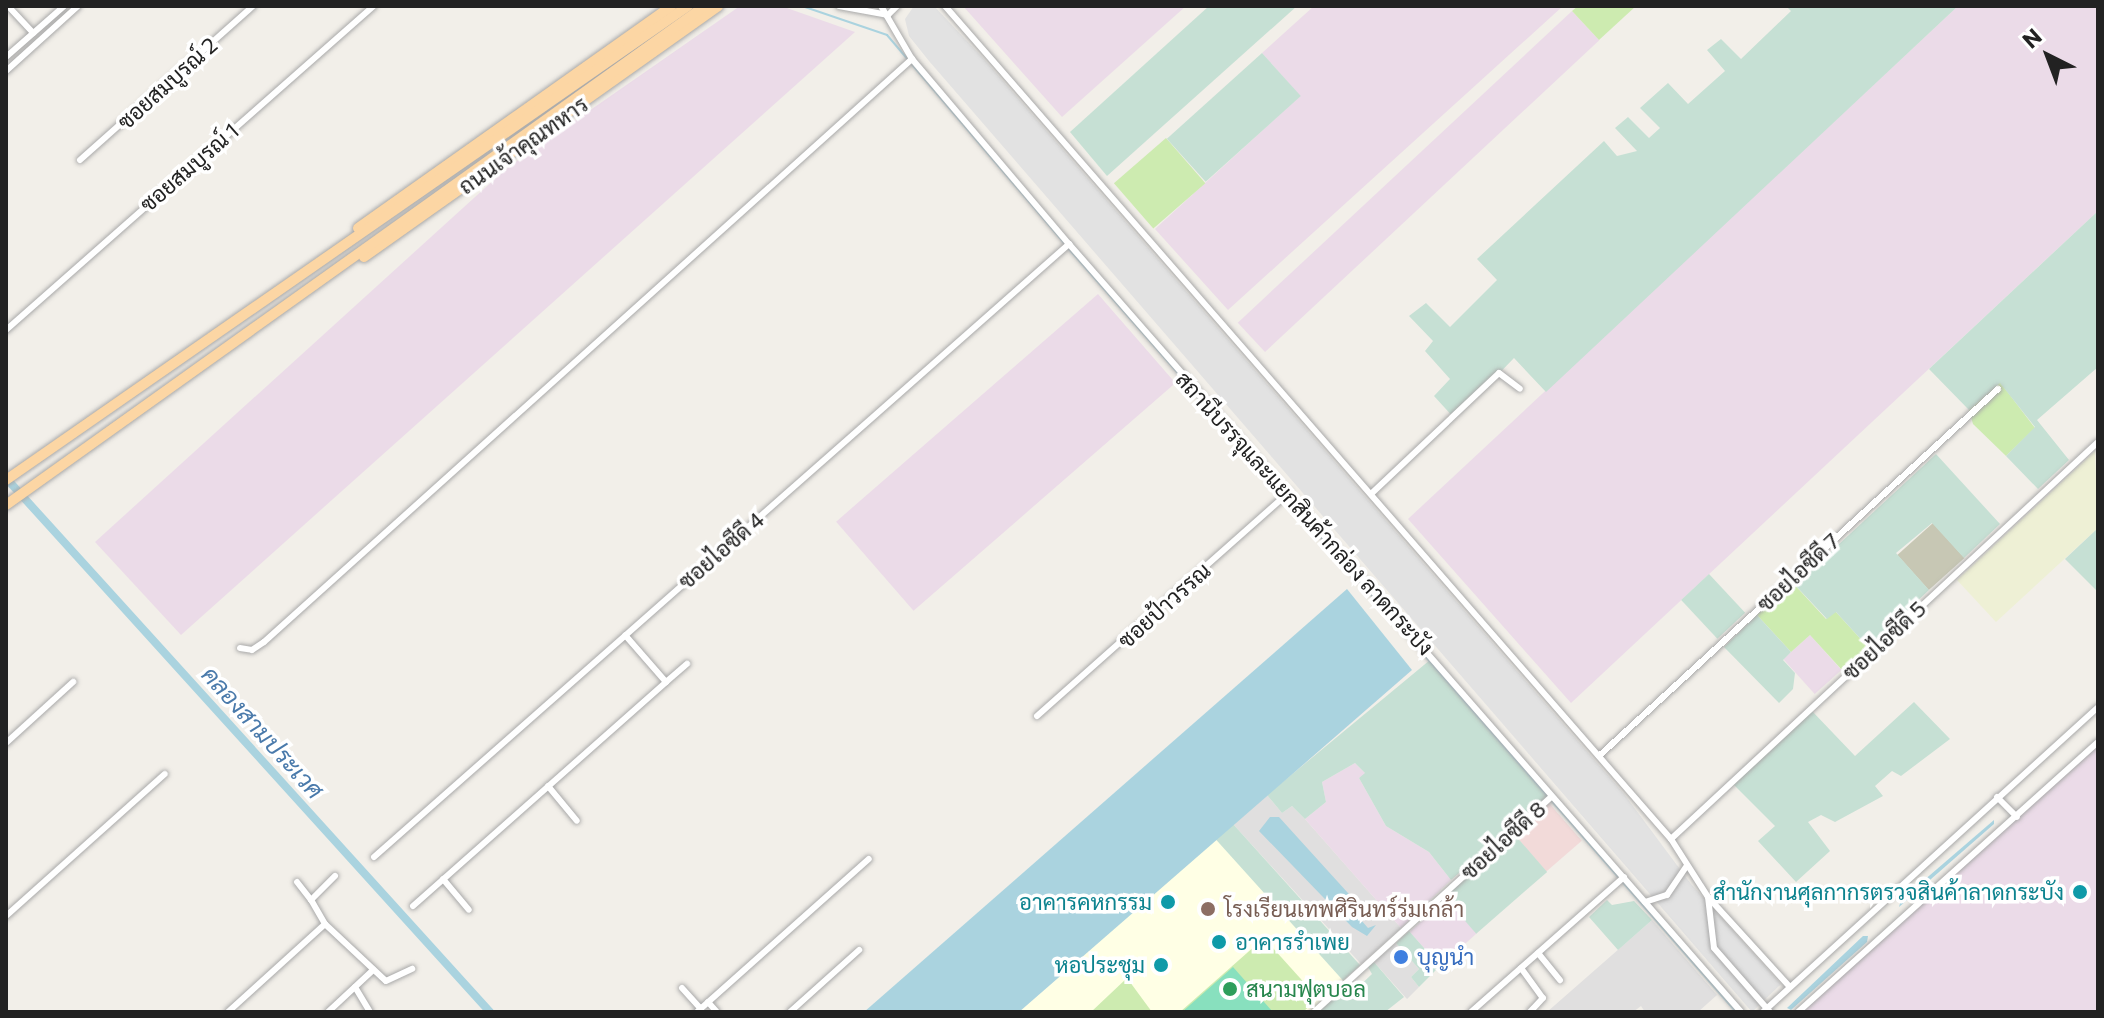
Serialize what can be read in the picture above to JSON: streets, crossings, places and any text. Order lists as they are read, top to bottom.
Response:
{
  "streets": {
    "main road": ["ถนนเจ้าคุณทหาร"],
    "street": [
      "ซอยสมบูรณ์ 2",
      "ซอยสมบูรณ์ 1",
      "สถานีบรรจุและแยกสินค้ากล่อง ลาดกระบัง",
      "ซอยไอซีดี 4",
      "ซอยไอซีดี 7",
      "ซอยป้าวรรณ",
      "ซอยไอซีดี 5",
      "ซอยไอซีดี 8"
    ]
  },
  "crossings": [
    ["สถานีบรรจุและแยกสินค้ากล่อง ลาดกระบัง", "ซอยไอซีดี 4"],
    ["สถานีบรรจุและแยกสินค้ากล่อง ลาดกระบัง", "ซอยป้าวรรณ"],
    ["สถานีบรรจุและแยกสินค้ากล่อง ลาดกระบัง", "ซอยไอซีดี 8"]
  ],
  "water": ["คลองสามประเวศ"],
  "places": [
    "สำนักงานศุลกากรตรวจสินค้าลาดกระบัง",
    "อาคารคหกรรม",
    "โรงเรียนเทพศิรินทร์ร่มเกล้า",
    "อาคารรำเพย",
    "บุญนำ",
    "หอประชุม",
    "สนามฟุตบอล"
  ],
  "north": "top left"
}
